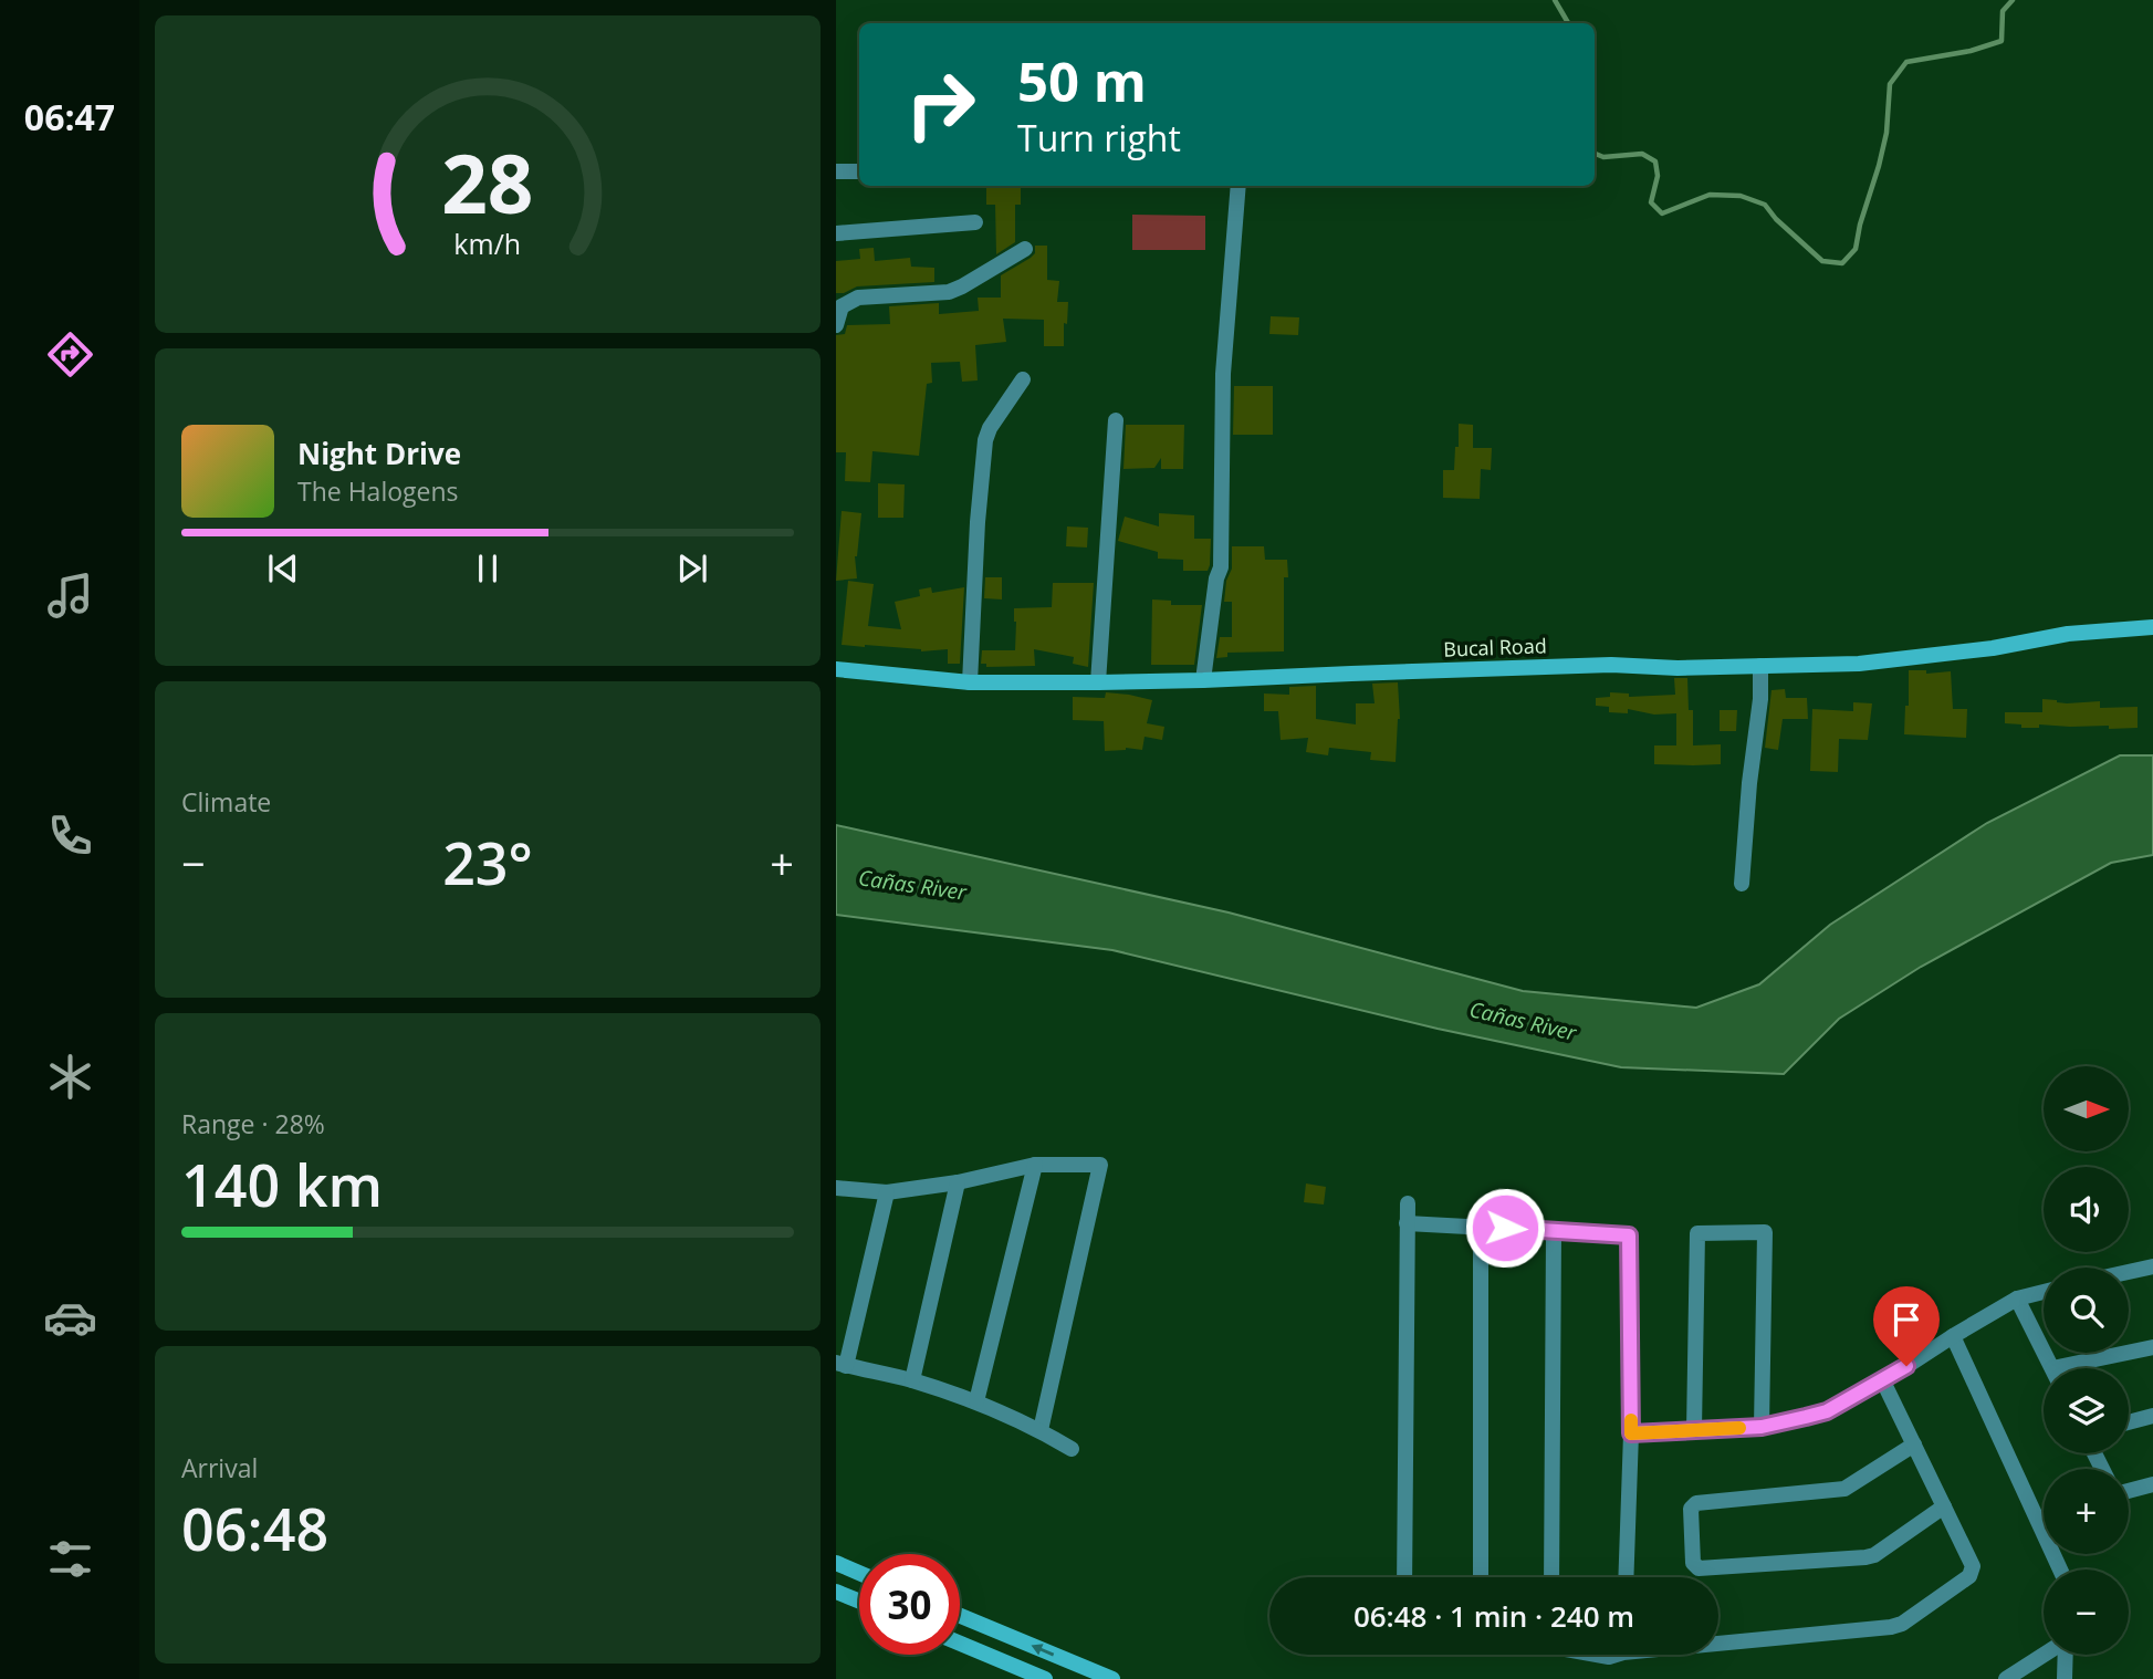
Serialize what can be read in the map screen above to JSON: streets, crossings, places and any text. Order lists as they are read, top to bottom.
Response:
{
  "streets": {
    "street": ["Bucal Road"]
  },
  "water": ["Cañas River"],
  "north": "right",
  "page": {
    "tabs": "06:47",
    "turn": ["50 m", "Turn right"],
    "song": ["Night Drive", "The Halogens"],
    "tile": [
      "Climate",
      ["Range · 28%", "140 km"],
      ["Arrival", "06:48"]
    ],
    "heat": ["−", "23°", "+"],
    "map_buttons": ["+", "−"],
    "limit": "30",
    "trip": "06:48 · 1 min · 240 m",
    "gauge": ["28", "km/h"]
  }
}
